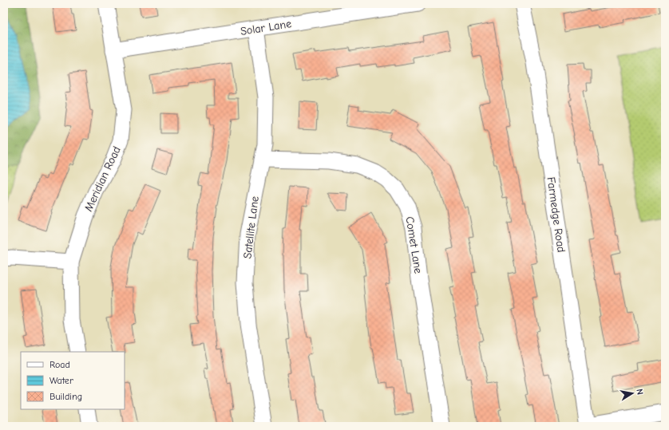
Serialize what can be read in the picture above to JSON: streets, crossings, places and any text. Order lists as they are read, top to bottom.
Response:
{
  "streets": {
    "street": [
      "Solar Lane",
      "Meridian Road",
      "Farmedge Road",
      "Satellite Lane",
      "Comet Lane"
    ]
  },
  "crossings": [
    ["Solar Lane", "Meridian Road"],
    ["Solar Lane", "Satellite Lane"],
    ["Satellite Lane", "Comet Lane"]
  ],
  "legend": ["Road", "Water", "Building"],
  "north": "right"
}
